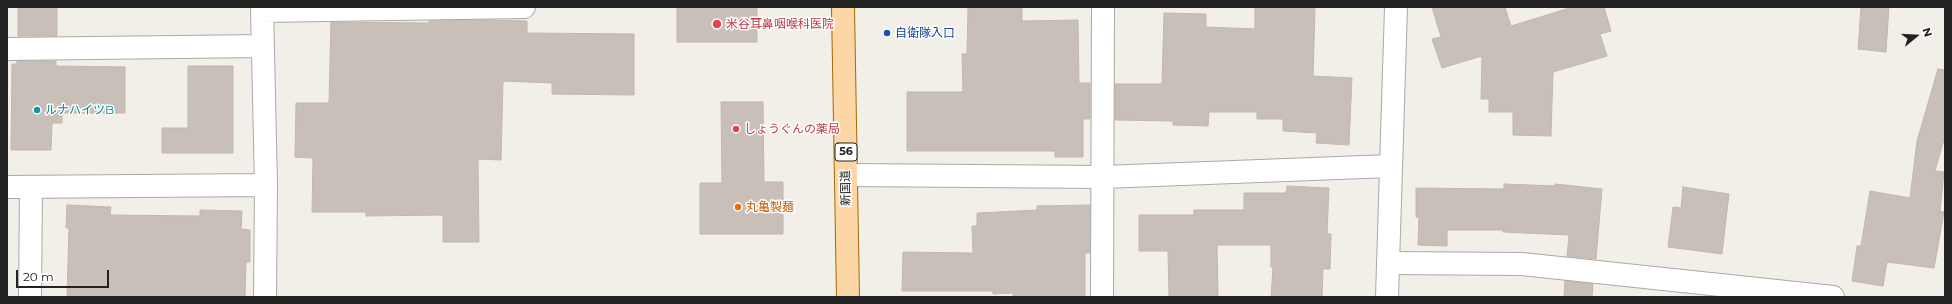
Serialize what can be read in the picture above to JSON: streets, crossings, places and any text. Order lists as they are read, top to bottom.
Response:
{
  "streets": {
    "main road": ["56", "新国道"]
  },
  "places": [
    "米谷耳鼻咽喉科医院",
    "自衛隊入口",
    "ルナハイツB",
    "しょうぐんの薬局",
    "丸亀製麺"
  ],
  "scale_bar": "20 m",
  "north": "right"
}
